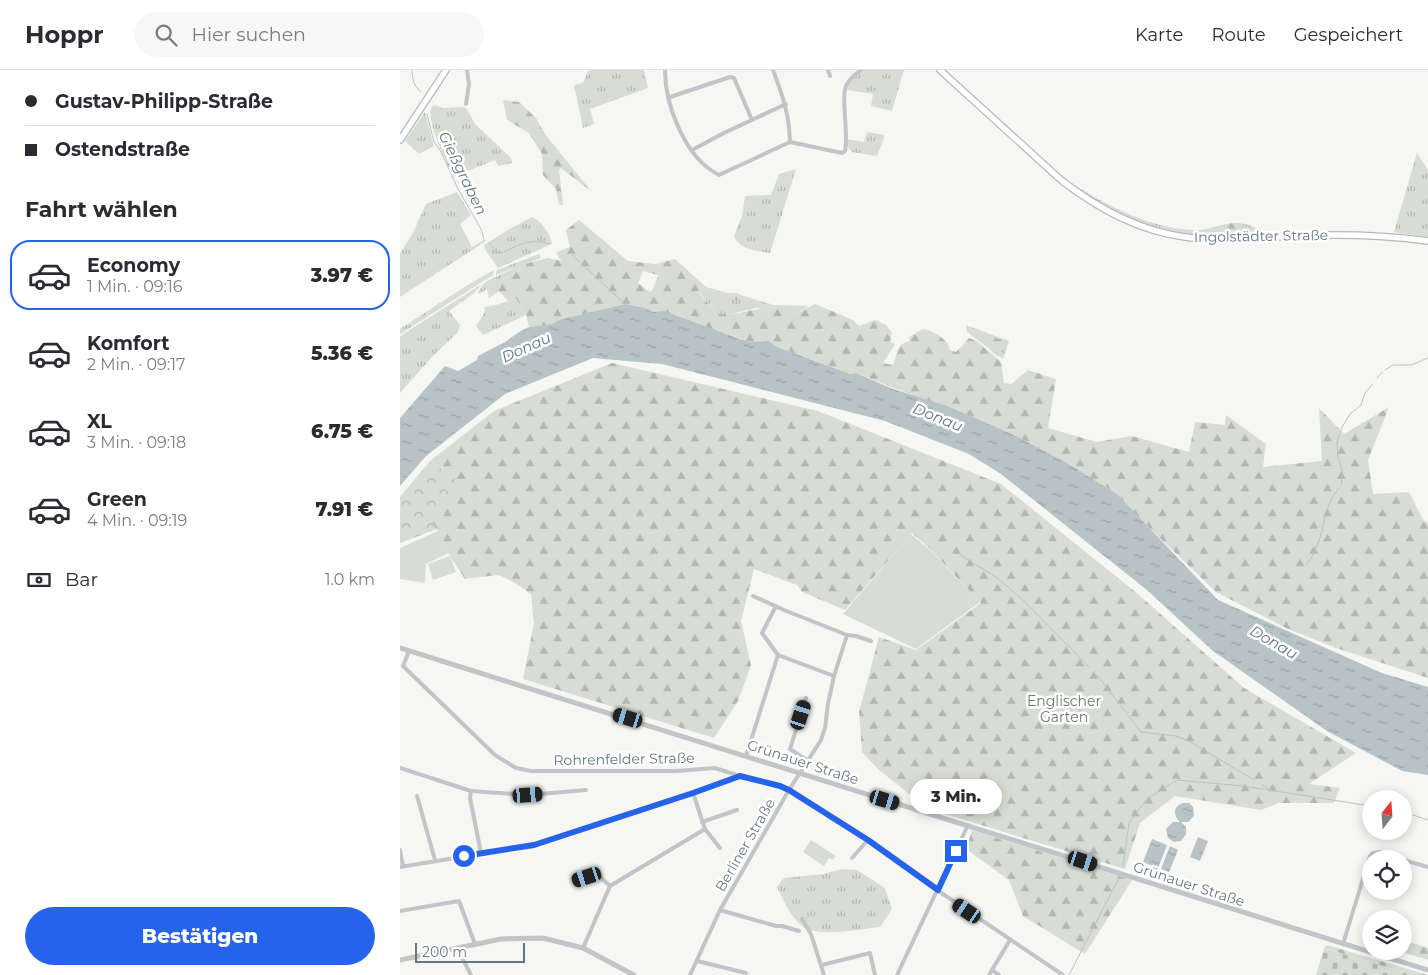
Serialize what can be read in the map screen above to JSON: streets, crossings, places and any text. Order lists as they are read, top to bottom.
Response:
{
  "streets": {
    "main road": ["Ingolstädter Straße"],
    "street": ["Rohrenfelder Straße", "Grünauer Straße", "Berliner Straße"]
  },
  "crossings": [
    ["Rohrenfelder Straße", "Grünauer Straße"],
    ["Rohrenfelder Straße", "Berliner Straße"],
    ["Grünauer Straße", "Berliner Straße"]
  ],
  "water": ["Gießgraben", "Donau"],
  "parks": ["Englischer Garten"],
  "scale_bar": "200 m",
  "north": "top",
  "page": {
    "header": "Hoppr",
    "search": "Hier suchen",
    "nav": ["Karte", "Route", "Gespeichert"],
    "banner": ["Gustav-Philipp-Straße", "Ostendstraße"],
    "heading": "Fahrt wählen",
    "list": [
      {
        "name": "Economy",
        "note": "1 Min. · 09:16",
        "value": "3.97 €"
      },
      {
        "name": "Komfort",
        "note": "2 Min. · 09:17",
        "value": "5.36 €"
      },
      {
        "name": "XL",
        "note": "3 Min. · 09:18",
        "value": "6.75 €"
      },
      {
        "name": "Green",
        "note": "4 Min. · 09:19",
        "value": "7.91 €"
      }
    ],
    "pay": ["Bar", "1.0 km"],
    "bubble": "3 Min.",
    "buttons": "Bestätigen",
    "scale": "200 m"
  }
}
